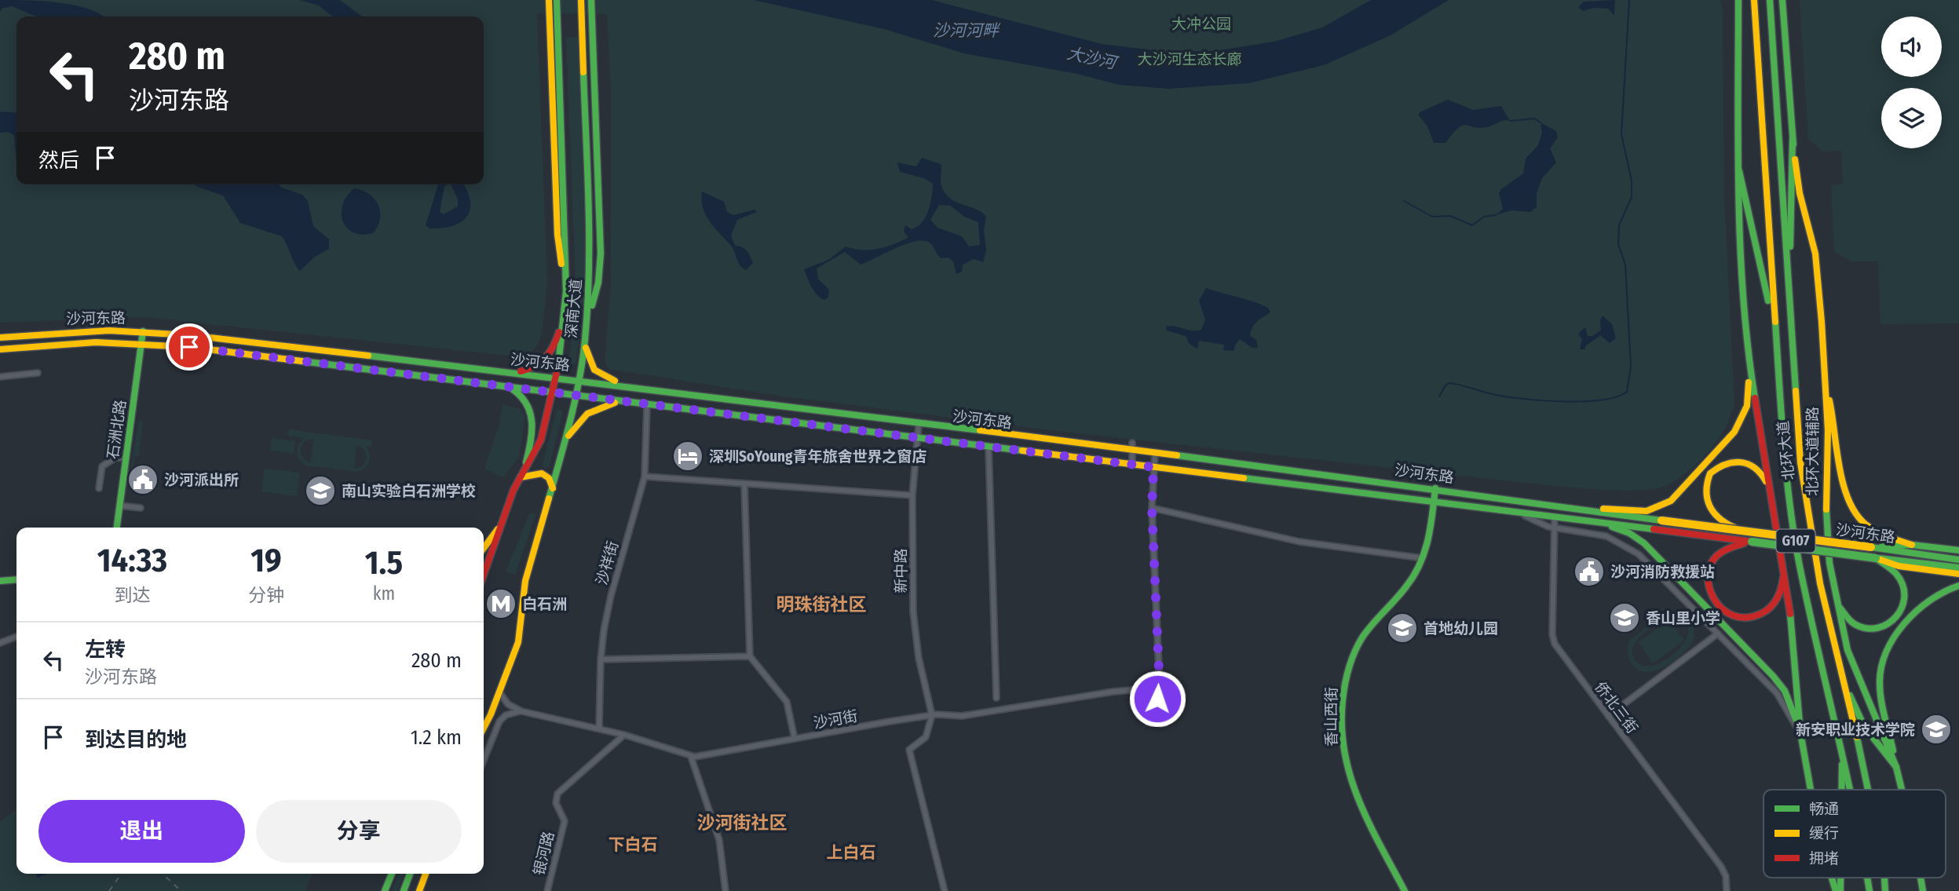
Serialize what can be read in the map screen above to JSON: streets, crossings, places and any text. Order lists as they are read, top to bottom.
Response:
{
  "streets": {
    "main road": [
      "深南大道",
      "沙河东路",
      "石洲北路",
      "北环大道",
      "北环大道辅路",
      "G107",
      "香山西街"
    ],
    "street": [
      "沙祥街",
      "新中路",
      "侨北三街",
      "沙河街",
      "银河路"
    ]
  },
  "crossings": [
    ["深南大道", "沙河东路"],
    ["沙河东路", "石洲北路"],
    ["沙河东路", "沙祥街"],
    ["沙河东路", "新中路"],
    ["沙河东路", "侨北三街"],
    ["沙河东路", "香山西街"],
    ["沙祥街", "沙河街"],
    ["新中路", "沙河街"],
    ["沙河街", "银河路"]
  ],
  "districts": [
    "明珠街社区",
    "沙河街社区",
    "下白石",
    "上白石"
  ],
  "water": ["沙河河畔", "大沙河"],
  "parks": ["大冲公园", "大沙河生态长廊"],
  "places": {
    "hotel": ["深圳SoYoung青年旅舍世界之窗店"],
    "public building": ["沙河派出所", "沙河消防救援站"],
    "school or university": [
      "南山实验白石洲学校",
      "香山里小学",
      "首地幼儿园",
      "新安职业技术学院"
    ],
    "metro station": ["白石洲"]
  },
  "legend": ["畅通", "缓行", "拥堵"],
  "page": {
    "turn": ["280 m", "沙河东路"],
    "then": "然后",
    "eta": [
      "14:33",
      "到达",
      "19",
      "分钟",
      "1.5",
      "km"
    ],
    "list": [
      {
        "name": "左转",
        "note": "沙河东路",
        "value": "280 m"
      },
      {
        "name": "到达目的地",
        "value": "1.2 km"
      }
    ],
    "buttons": ["退出", "分享"]
  }
}
